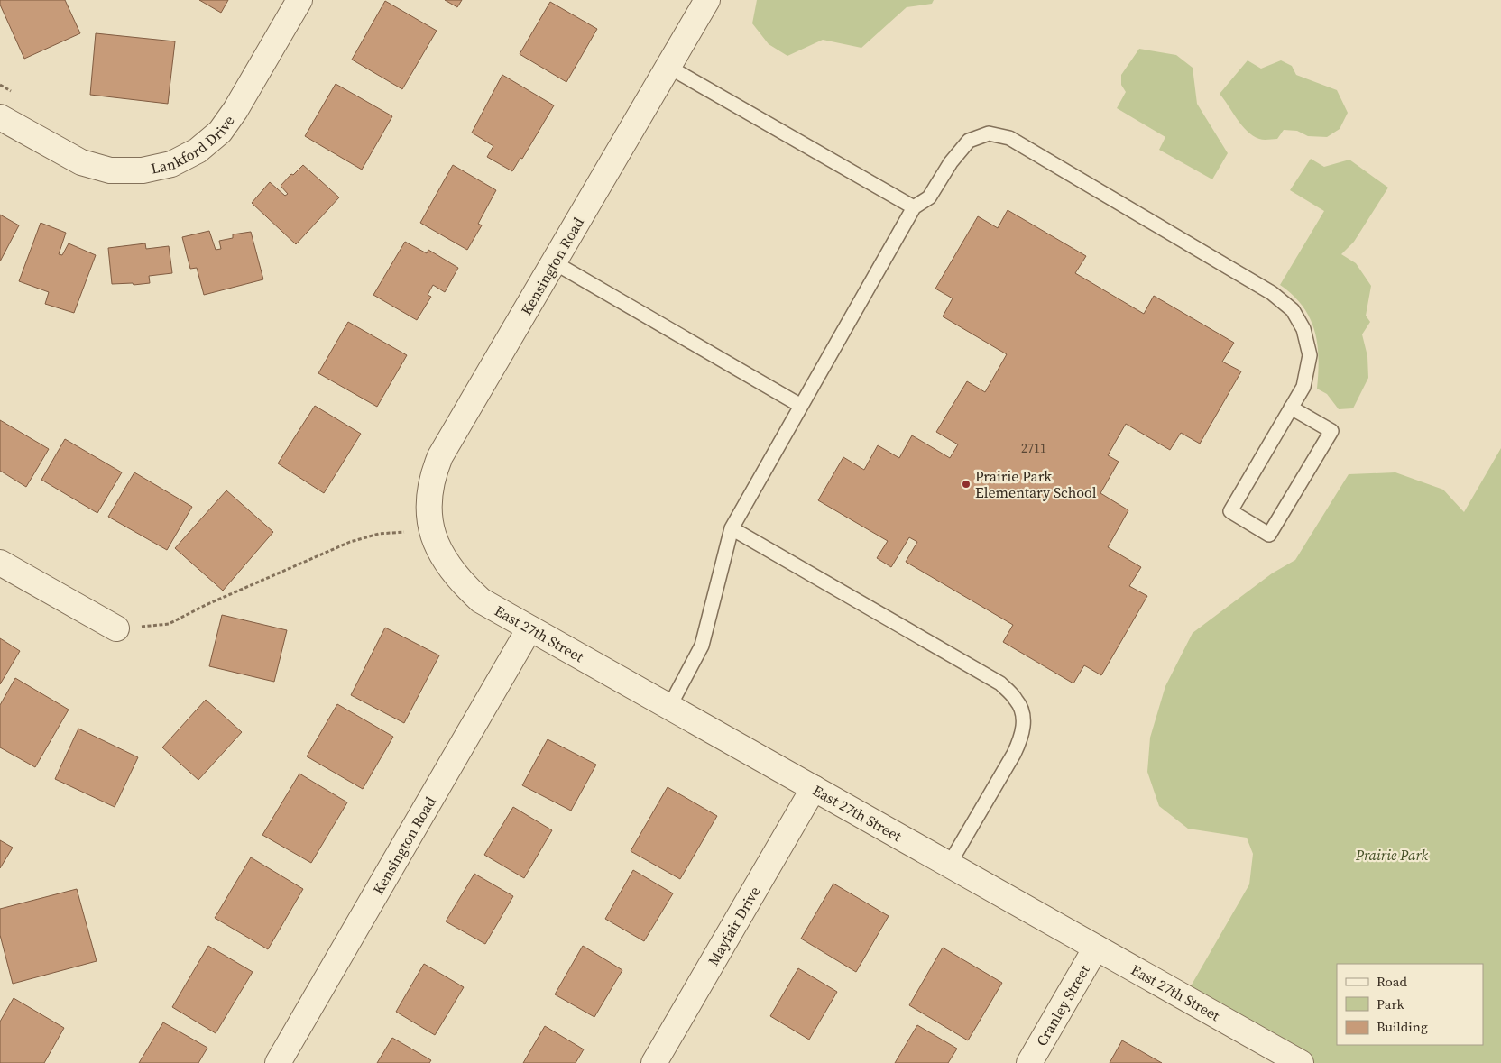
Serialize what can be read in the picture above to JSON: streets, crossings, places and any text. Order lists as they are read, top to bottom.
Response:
{
  "streets": {
    "street": [
      "Lankford Drive",
      "Kensington Road",
      "East 27th Street",
      "Mayfair Drive",
      "Cranley Street"
    ]
  },
  "crossings": [
    ["Kensington Road", "East 27th Street"],
    ["East 27th Street", "Mayfair Drive"],
    ["East 27th Street", "Cranley Street"]
  ],
  "parks": ["Prairie Park"],
  "places": ["Prairie Park Elementary School"],
  "house_numbers": ["2711"],
  "legend": ["Road", "Park", "Building"]
}
